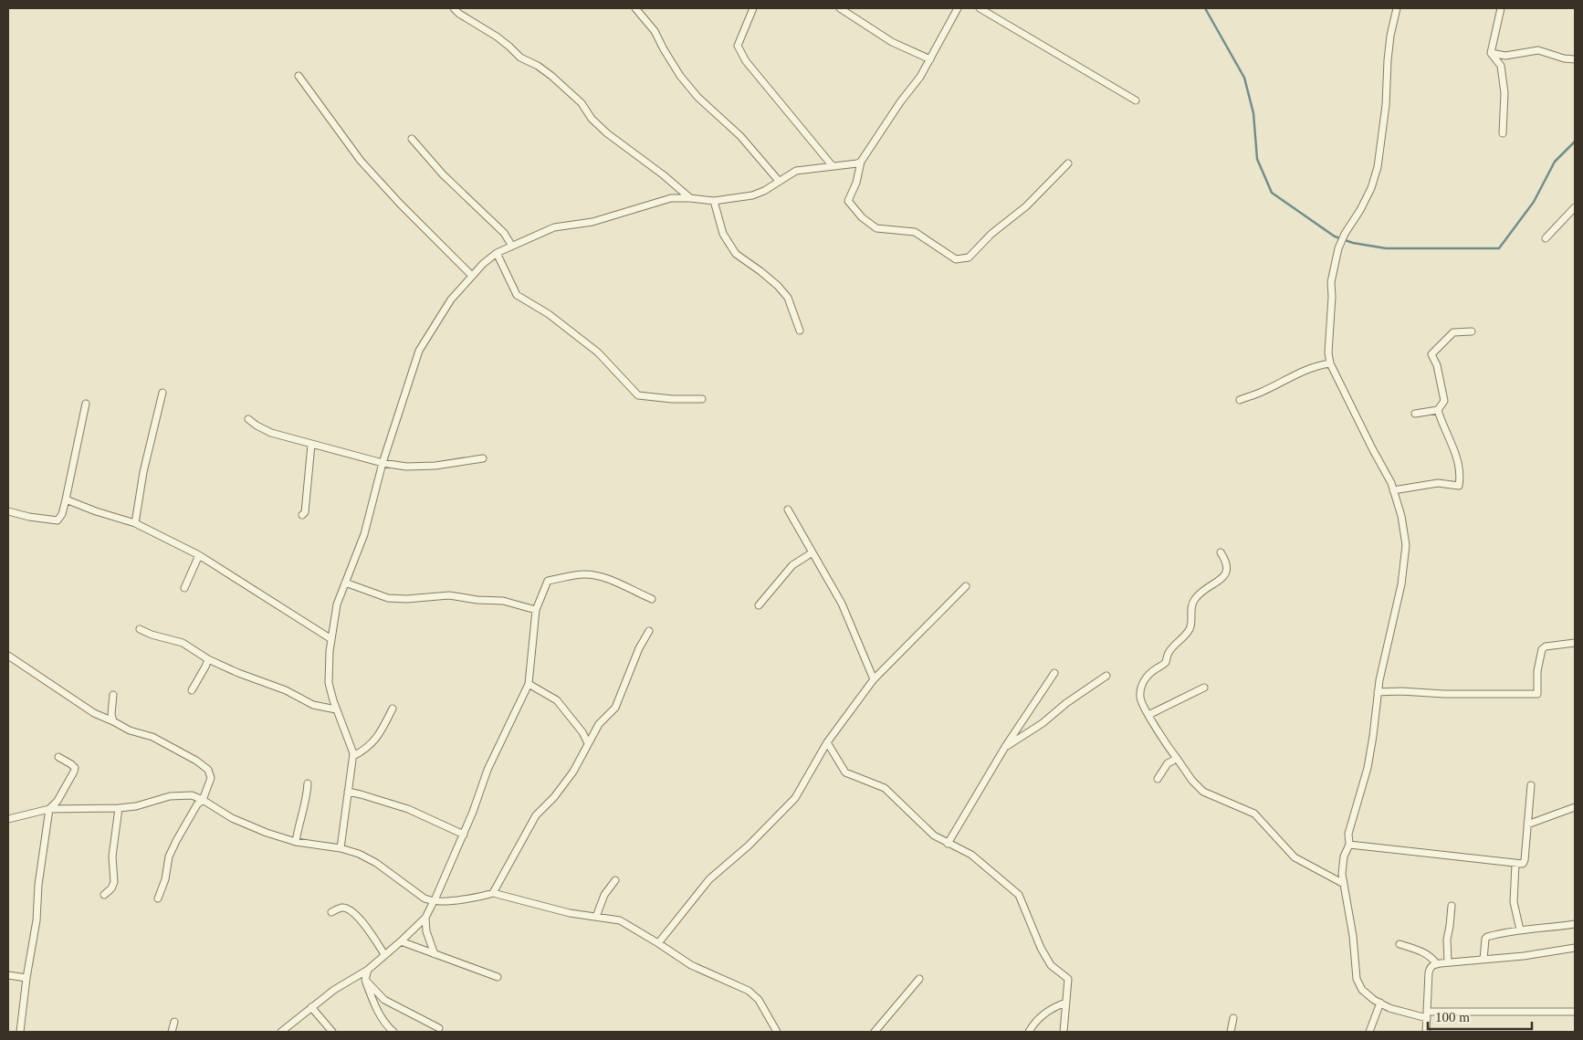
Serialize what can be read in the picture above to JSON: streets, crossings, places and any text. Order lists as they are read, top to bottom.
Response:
{
  "scale_bar": "100 m"
}
